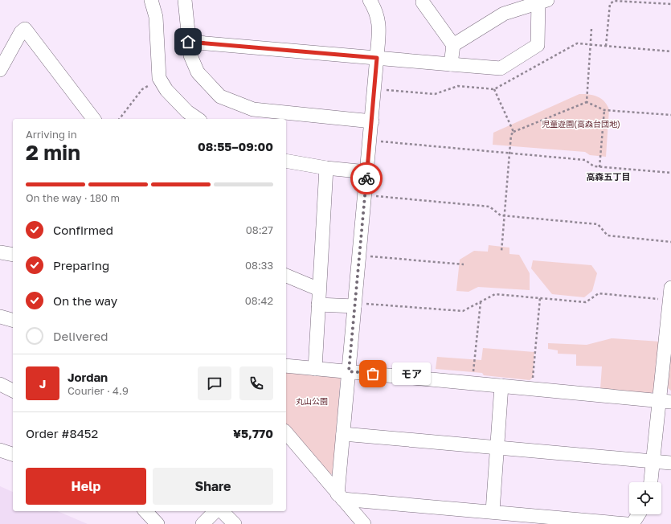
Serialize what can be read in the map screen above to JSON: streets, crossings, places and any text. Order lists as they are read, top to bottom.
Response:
{
  "districts": ["高森五丁目"],
  "parks": ["児童遊園(高森台団地)", "丸山公園"],
  "places": ["モア"],
  "page": {
    "heading": ["2 min", "Arriving in", "08:55–09:00"],
    "panel": [
      "Jordan",
      "Courier · 4.9",
      "Order #8452",
      "¥5,770"
    ],
    "bar": "On the way · 180 m",
    "list": [
      ["Confirmed", "08:27"],
      ["Preparing", "08:33"],
      ["On the way", "08:42"],
      "Delivered"
    ],
    "bubble": "モア",
    "round": "J",
    "buttons": ["Help", "Share"]
  }
}
